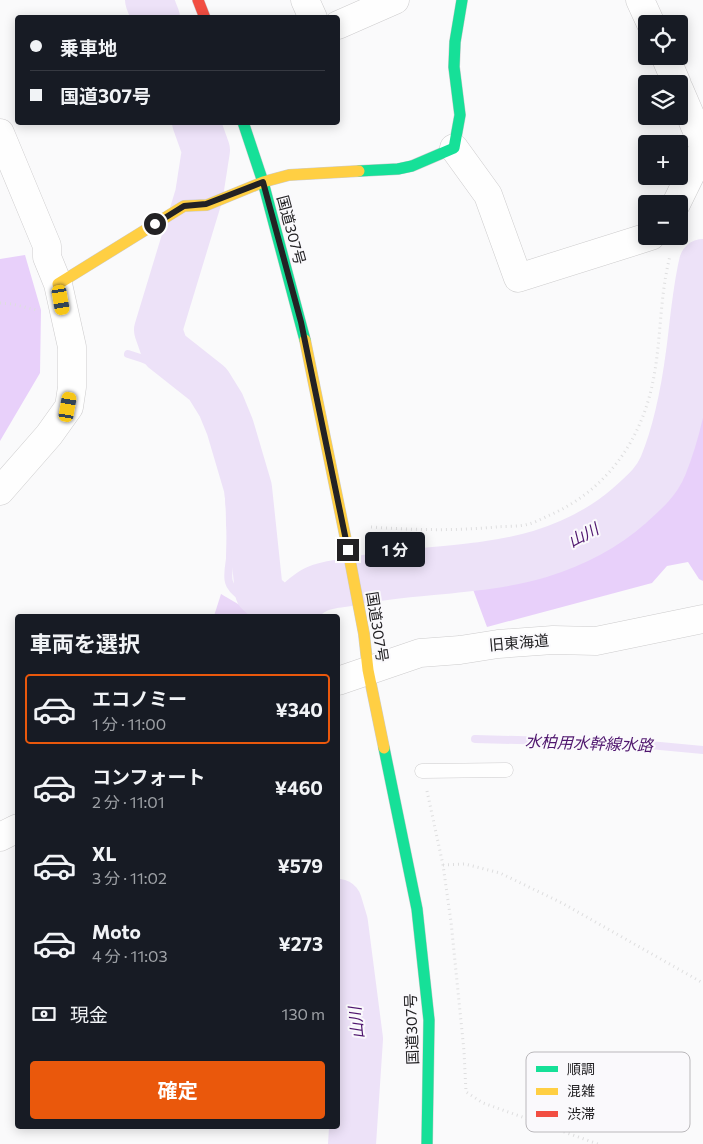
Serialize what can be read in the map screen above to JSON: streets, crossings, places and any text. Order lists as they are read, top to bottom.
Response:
{
  "streets": {
    "main road": ["国道307号"],
    "street": ["旧東海道"]
  },
  "crossings": [
    ["国道307号", "旧東海道"]
  ],
  "water": ["山川", "水柏用水幹線水路"],
  "legend": ["順調", "混雑", "渋滞"],
  "page": {
    "map_buttons": ["+", "−"],
    "banner": ["乗車地", "国道307号"],
    "bubble": "1 分",
    "heading": "車両を選択",
    "list": [
      {
        "name": "エコノミー",
        "note": "1 分 · 11:00",
        "value": "¥340"
      },
      {
        "name": "コンフォート",
        "note": "2 分 · 11:01",
        "value": "¥460"
      },
      {
        "name": "XL",
        "note": "3 分 · 11:02",
        "value": "¥579"
      },
      {
        "name": "Moto",
        "note": "4 分 · 11:03",
        "value": "¥273"
      }
    ],
    "pay": ["現金", "130 m"],
    "buttons": "確定"
  }
}
